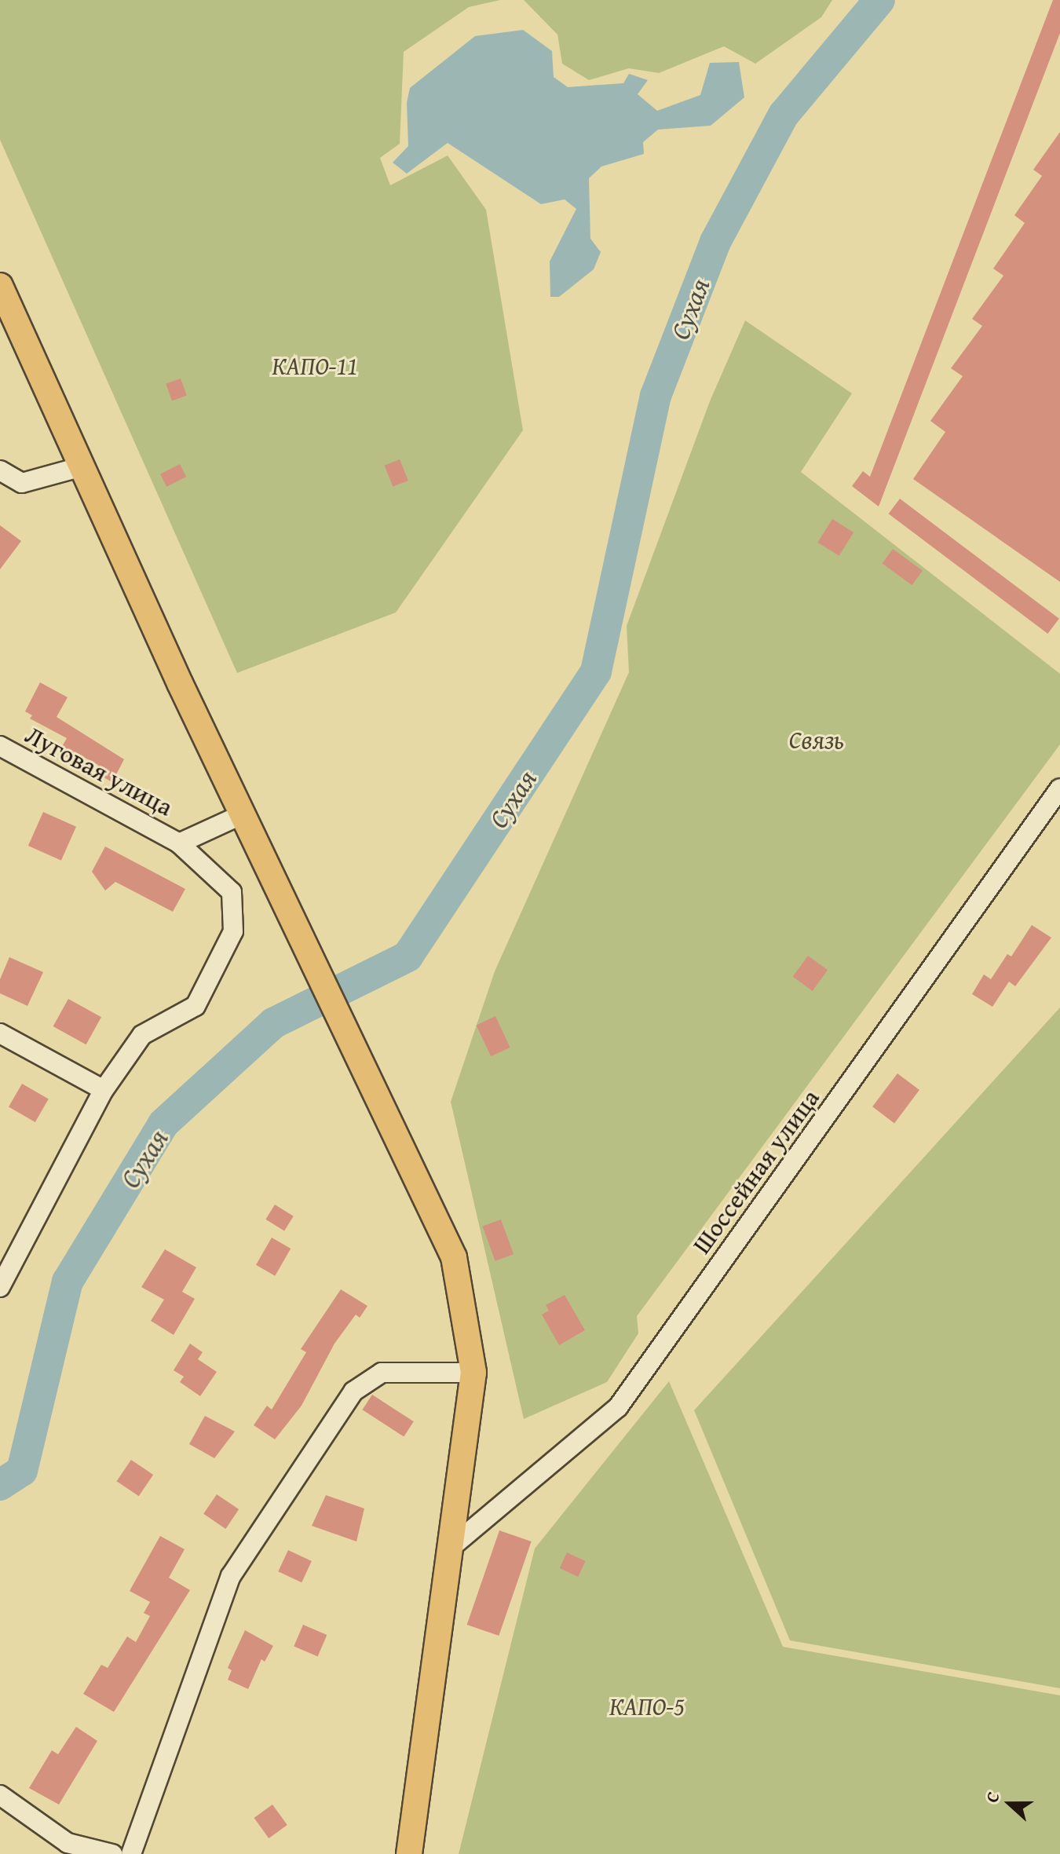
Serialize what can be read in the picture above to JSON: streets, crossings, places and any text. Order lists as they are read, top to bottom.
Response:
{
  "streets": {
    "street": ["Луговая улица", "Шоссейная улица"]
  },
  "water": ["Сухая"],
  "parks": ["КАПО-11", "Связь", "КАПО-5"],
  "north": "left"
}
